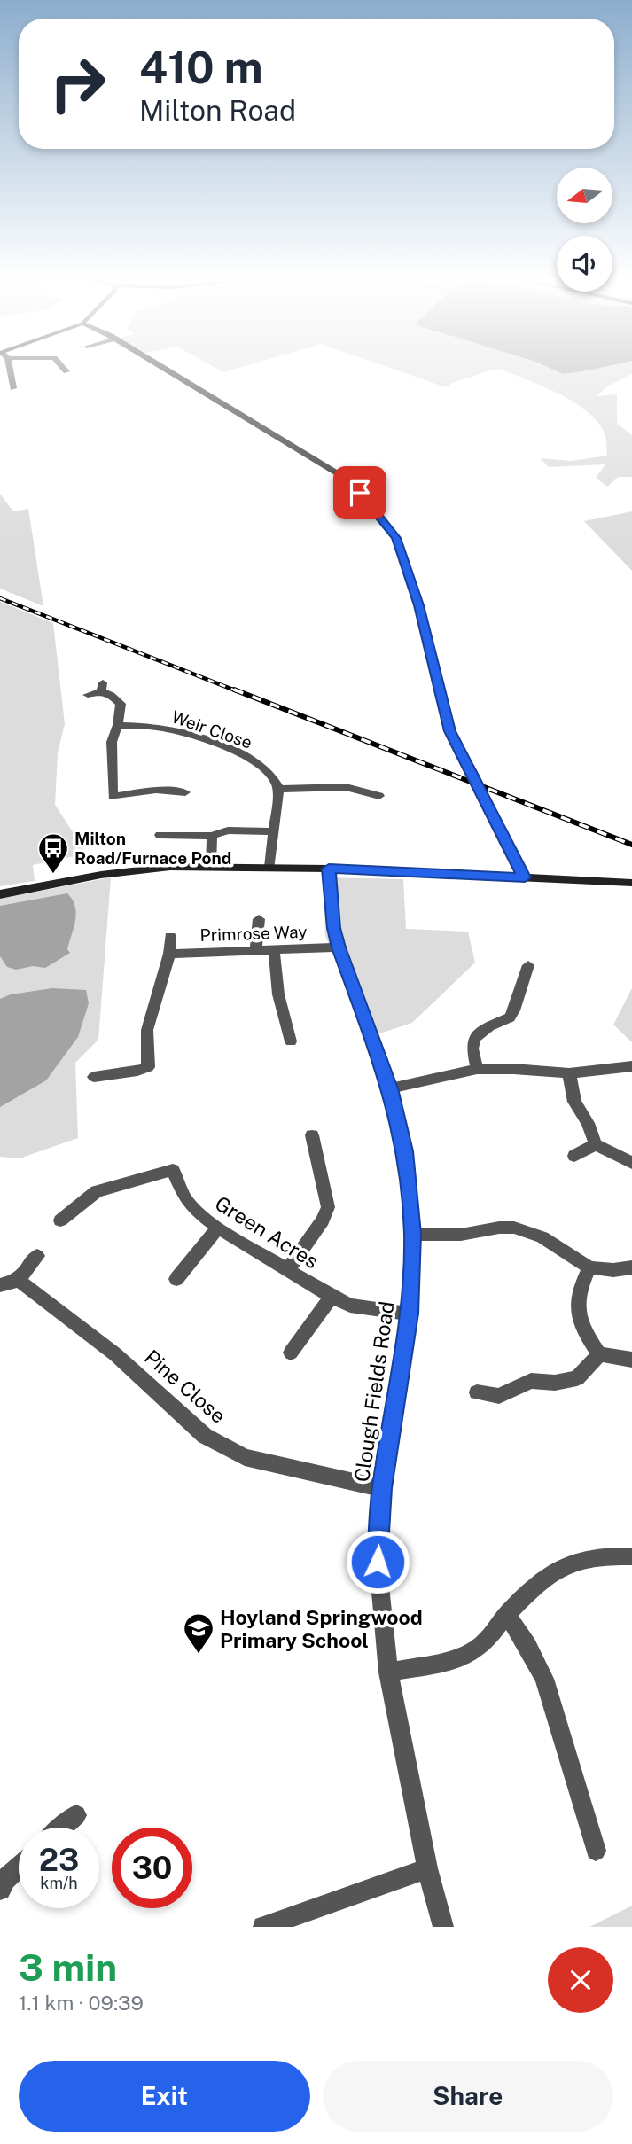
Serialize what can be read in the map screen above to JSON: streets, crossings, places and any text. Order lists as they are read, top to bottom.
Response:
{
  "streets": {
    "street": [
      "Weir Close",
      "Primrose Way",
      "Green Acres",
      "Pine Close",
      "Clough Fields Road"
    ]
  },
  "crossings": [
    ["Primrose Way", "Clough Fields Road"],
    ["Green Acres", "Clough Fields Road"],
    ["Pine Close", "Clough Fields Road"]
  ],
  "places": {
    "bus stop": ["Milton Road/Furnace Pond"],
    "school or university": ["Hoyland Springwood Primary School"]
  },
  "north": "left",
  "page": {
    "turn": ["410 m", "Milton Road"],
    "speed": "23 km/h",
    "limit": "30",
    "heading": ["3 min", "1.1 km · 09:39"],
    "buttons": ["Exit", "Share"]
  }
}
